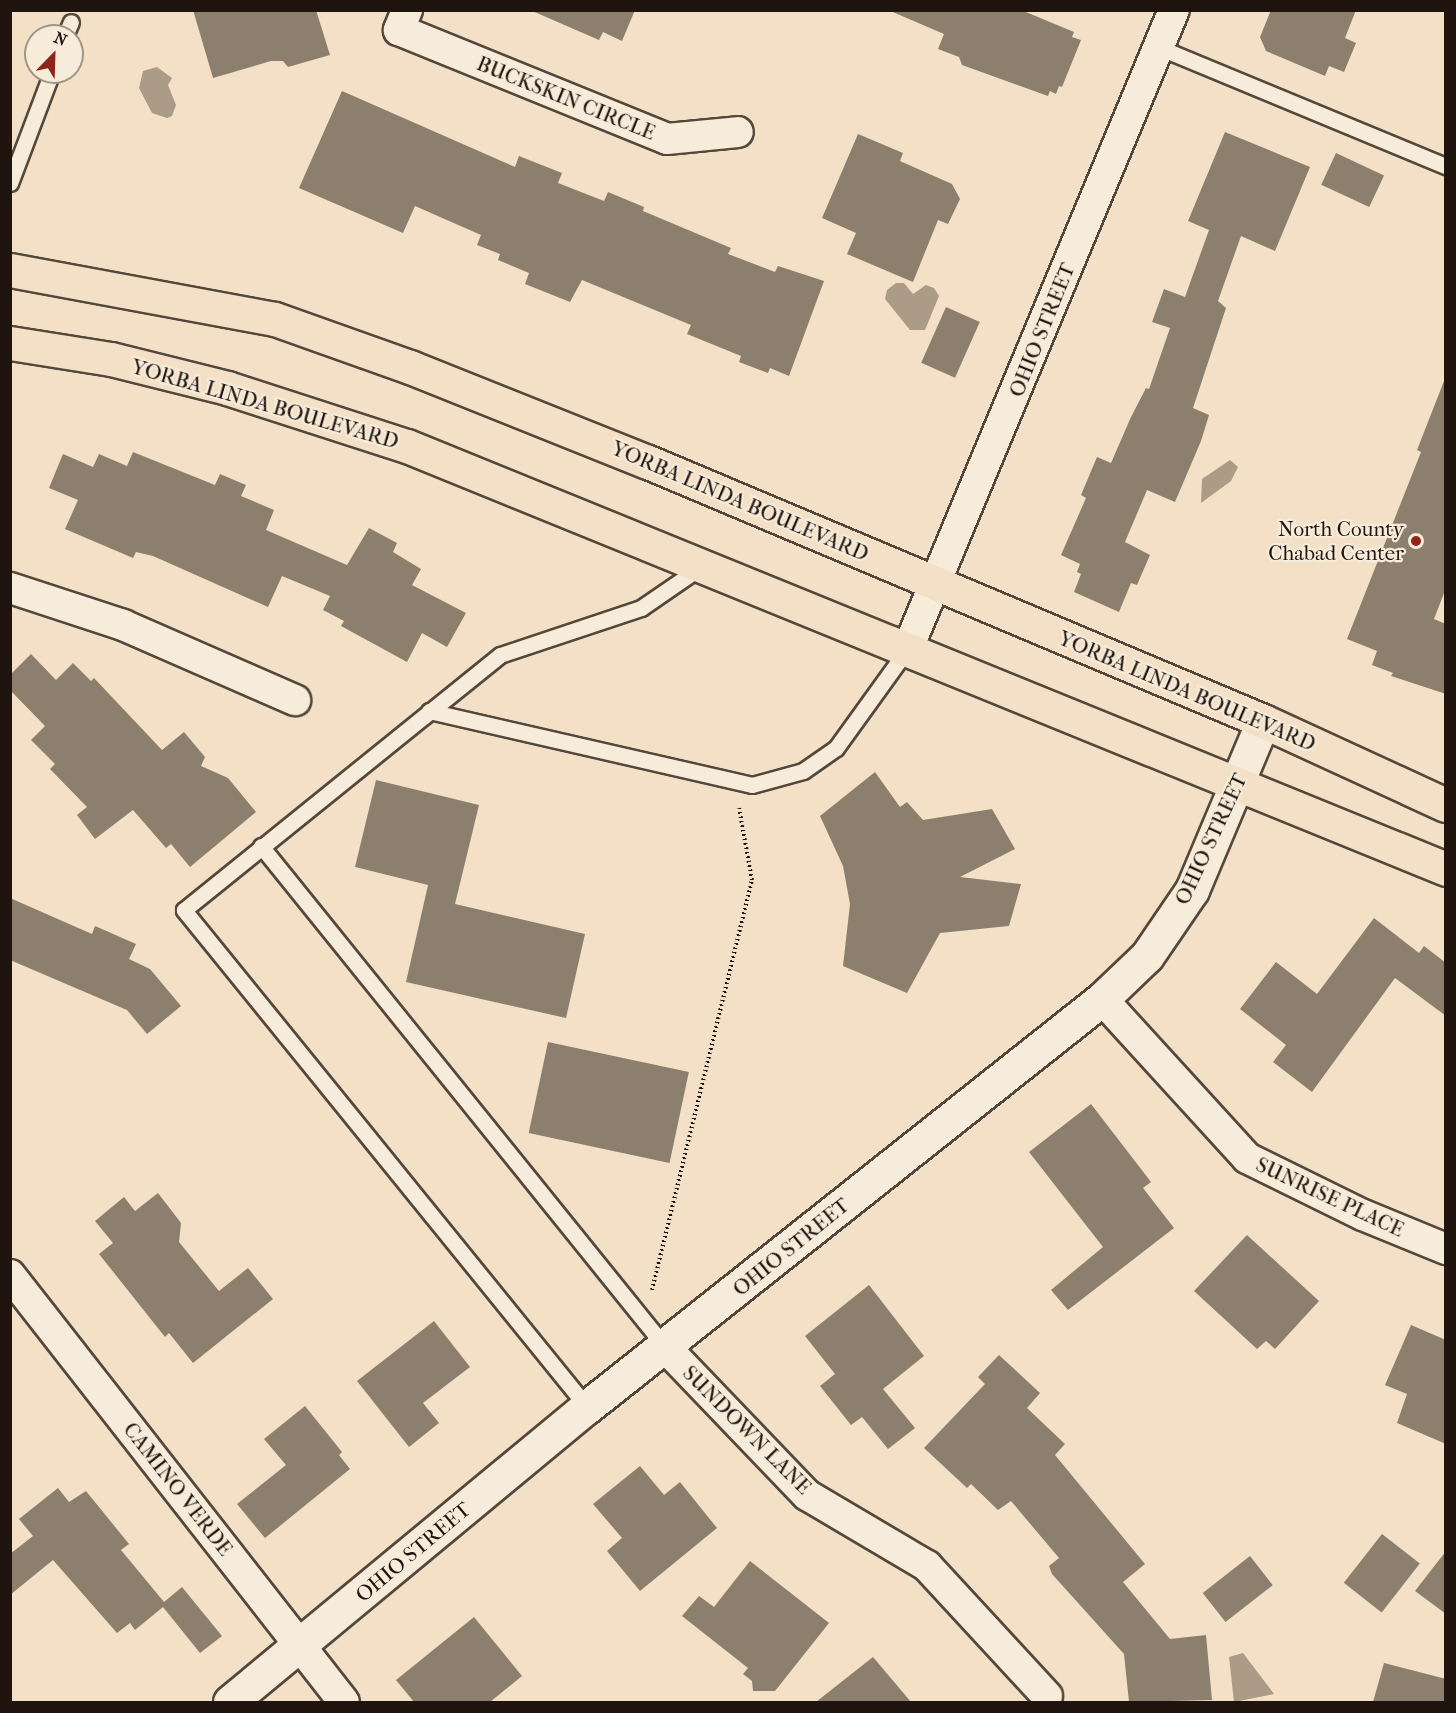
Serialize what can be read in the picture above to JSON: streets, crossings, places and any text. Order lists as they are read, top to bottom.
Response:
{
  "streets": {
    "main road": ["YORBA LINDA BOULEVARD"],
    "street": [
      "BUCKSKIN CIRCLE",
      "OHIO STREET",
      "SUNRISE PLACE",
      "SUNDOWN LANE",
      "CAMINO VERDE"
    ]
  },
  "crossings": [
    ["OHIO STREET", "YORBA LINDA BOULEVARD"],
    ["OHIO STREET", "SUNRISE PLACE"],
    ["OHIO STREET", "SUNDOWN LANE"],
    ["OHIO STREET", "CAMINO VERDE"]
  ],
  "places": ["North County Chabad Center"],
  "north": "top right"
}
